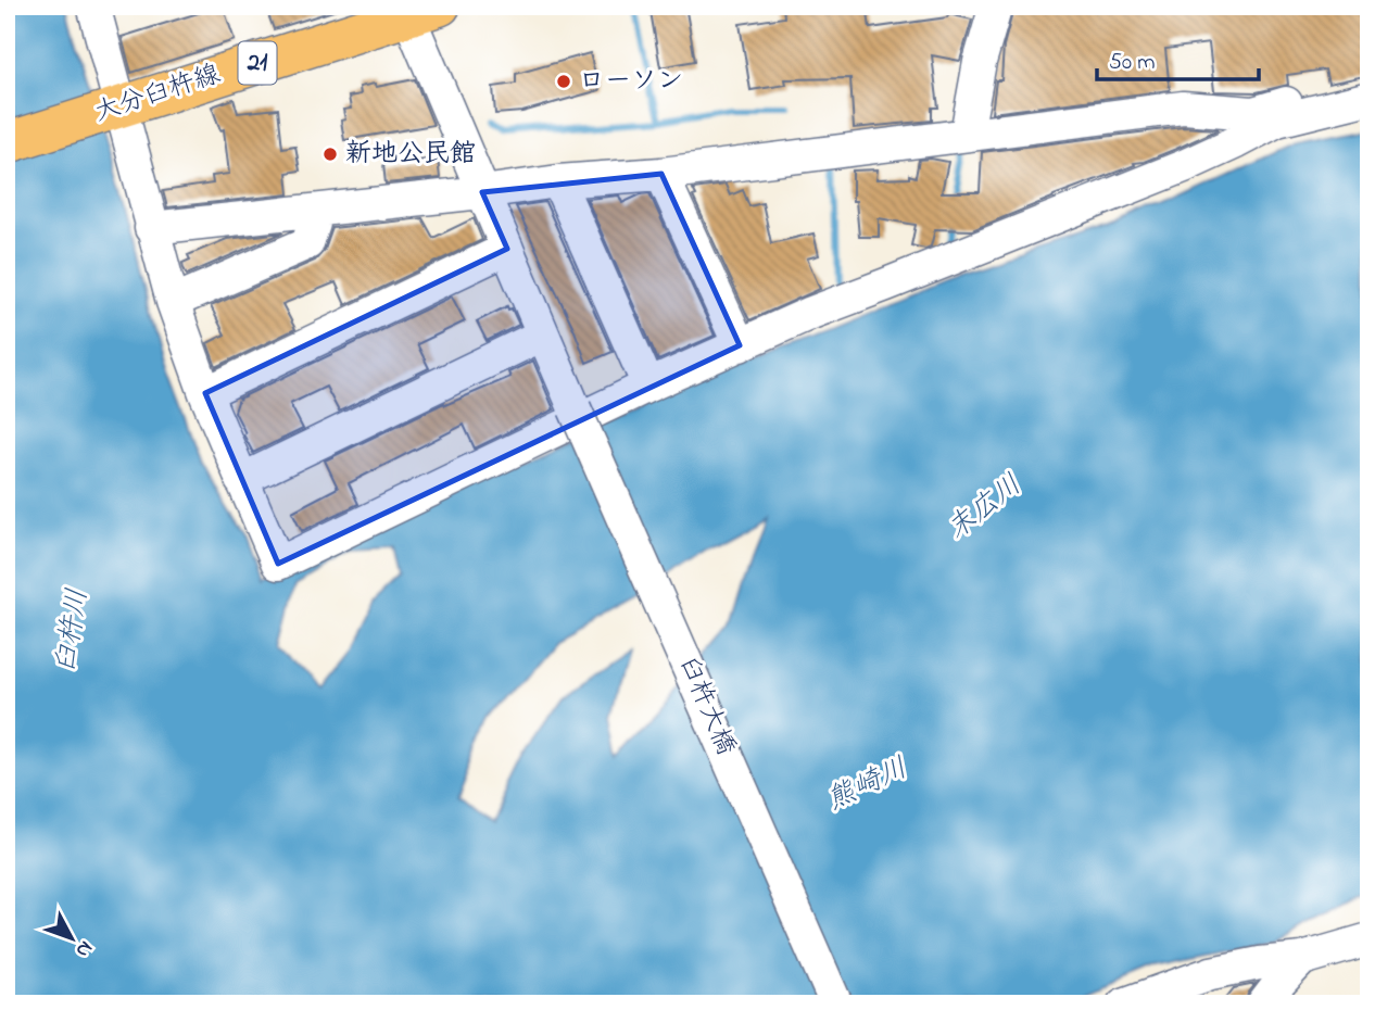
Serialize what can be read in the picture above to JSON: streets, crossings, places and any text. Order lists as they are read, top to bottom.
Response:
{
  "streets": {
    "main road": ["21", "大分臼杵線"],
    "street": ["臼杵大橋"]
  },
  "crossings": [
    ["大分臼杵線", "臼杵大橋"]
  ],
  "water": ["末広川", "臼杵川", "熊崎川"],
  "places": ["ローソン", "新地公民館"],
  "scale_bar": "50 m",
  "north": "bottom right"
}
